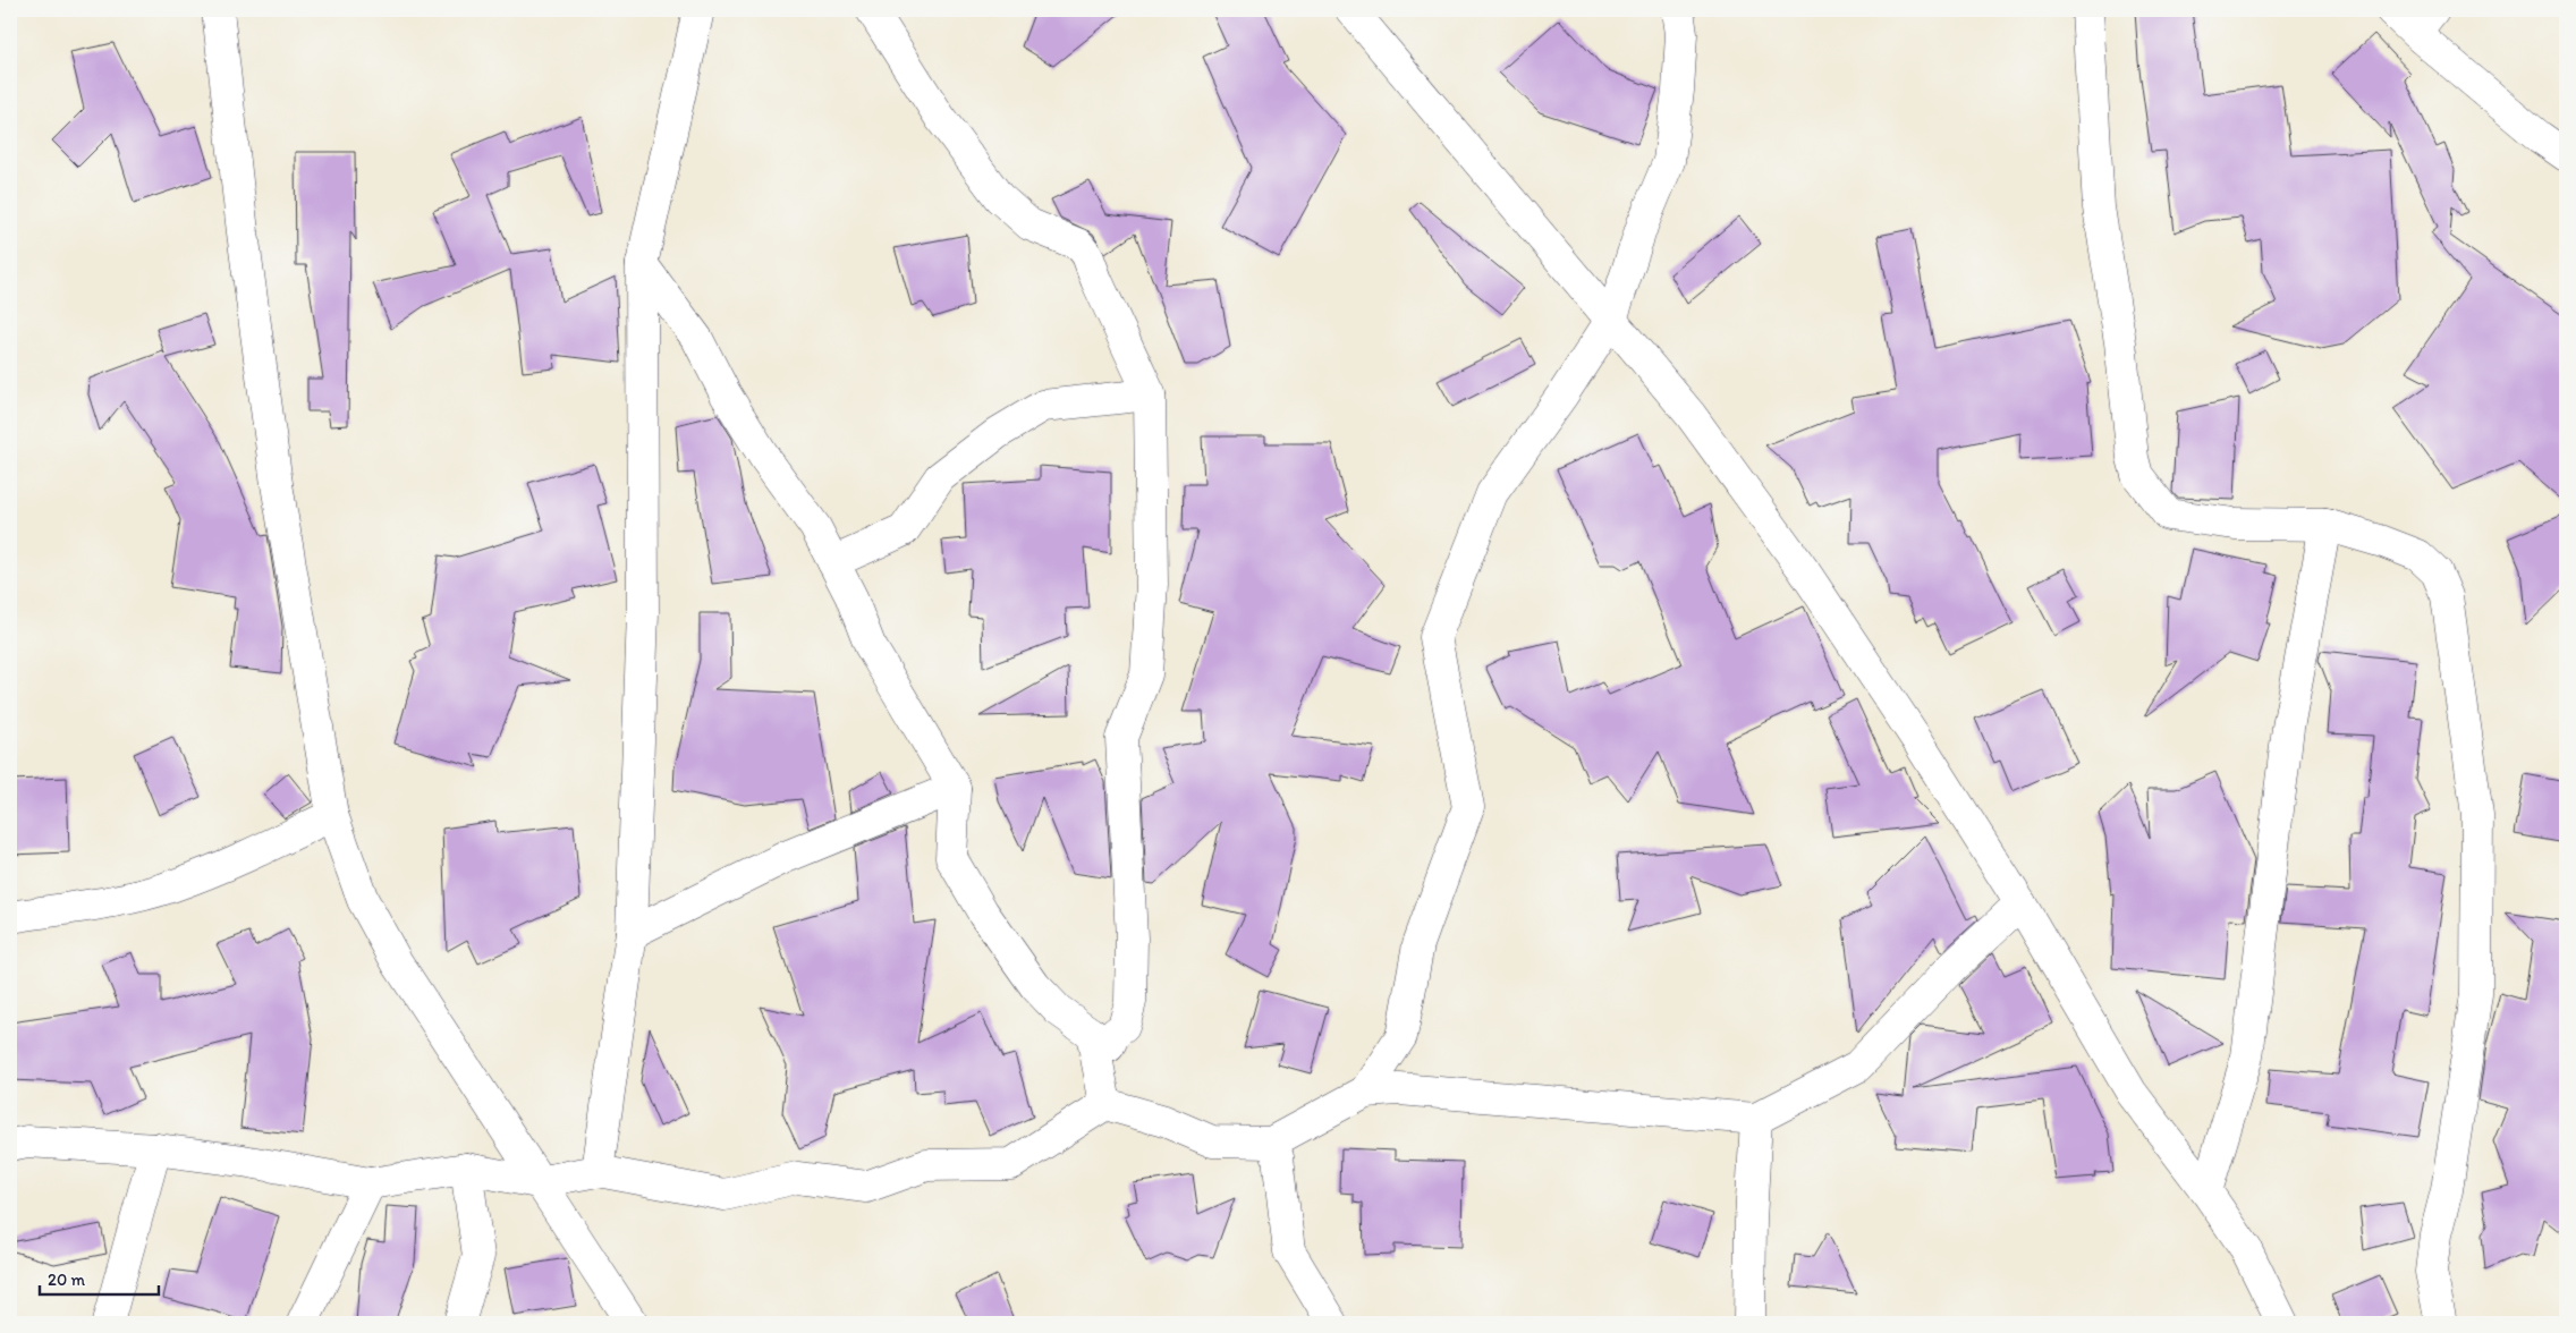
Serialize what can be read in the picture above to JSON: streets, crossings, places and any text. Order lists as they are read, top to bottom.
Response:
{
  "scale_bar": "20 m"
}
